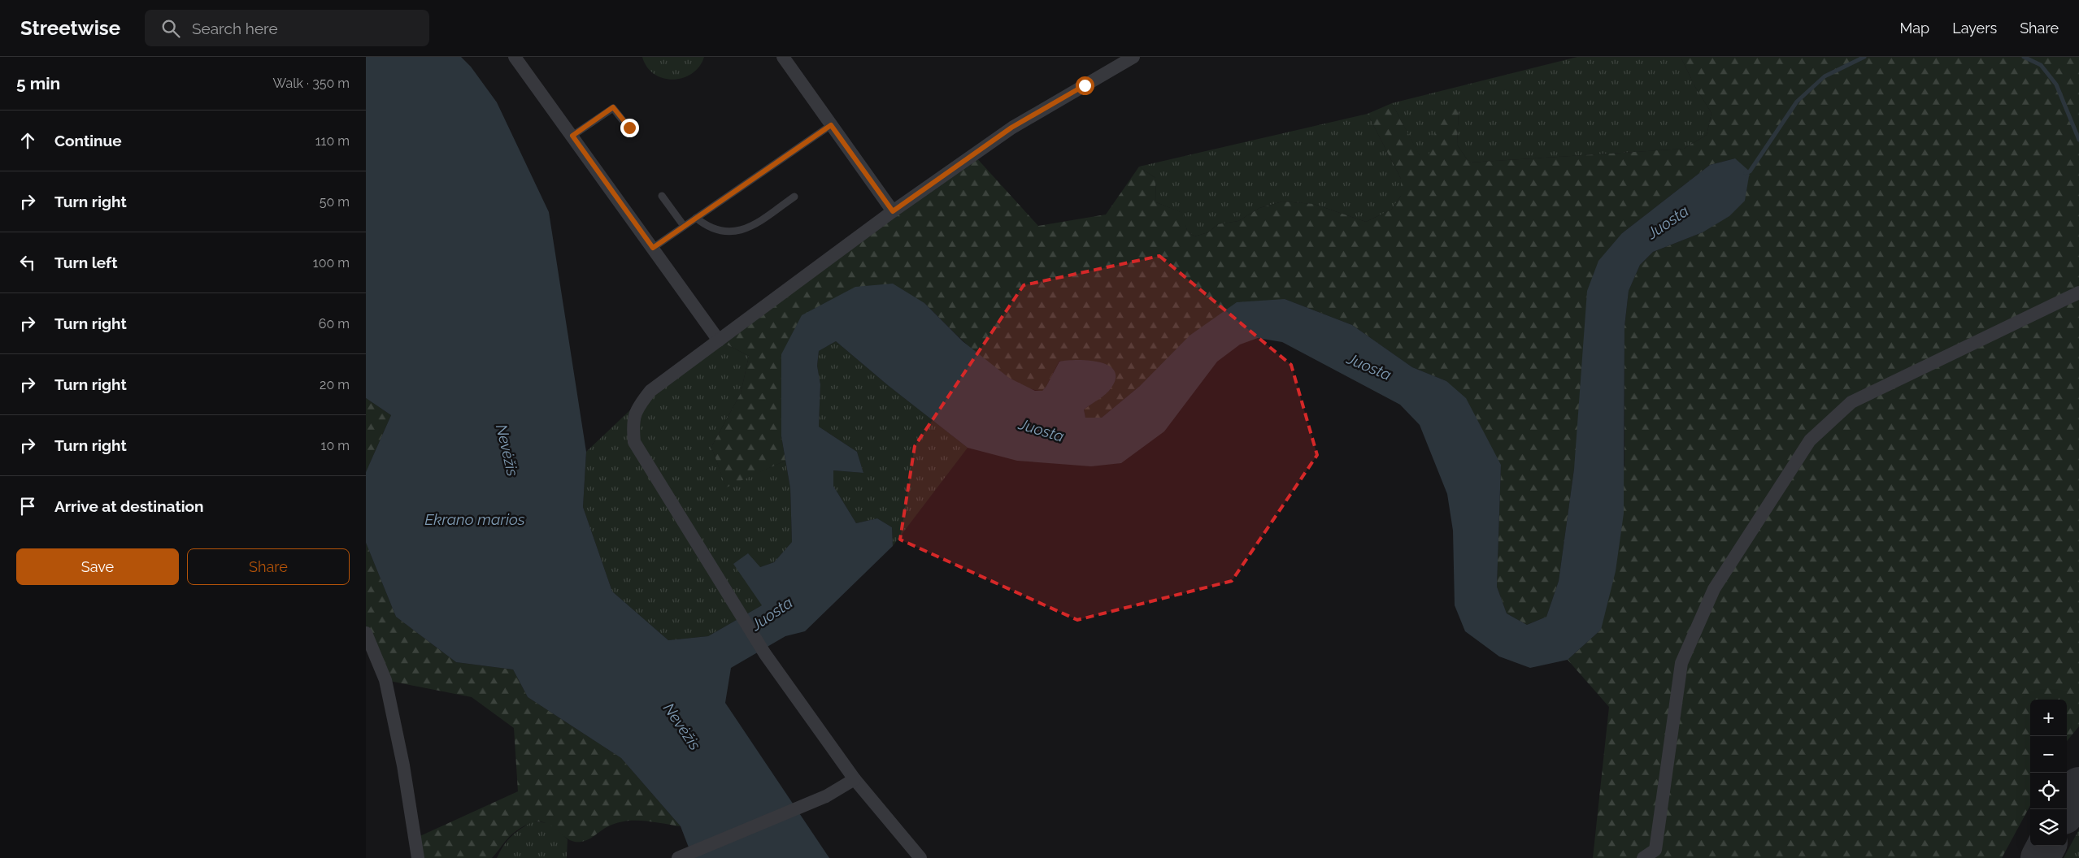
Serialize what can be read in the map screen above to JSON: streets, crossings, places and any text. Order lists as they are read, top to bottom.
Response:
{
  "water": ["Juosta", "Nevėžis", "Ekrano marios"],
  "page": {
    "header": "Streetwise",
    "search": "Search here",
    "nav": ["Map", "Layers", "Share"],
    "heading": ["5 min", "Walk · 350 m"],
    "list": [
      ["Continue", "110 m"],
      ["Turn right", "50 m"],
      ["Turn left", "100 m"],
      ["Turn right", "60 m"],
      ["Turn right", "20 m"],
      ["Turn right", "10 m"],
      "Arrive at destination"
    ],
    "buttons": ["Save", "Share"],
    "map_buttons": ["+", "−"]
  }
}
